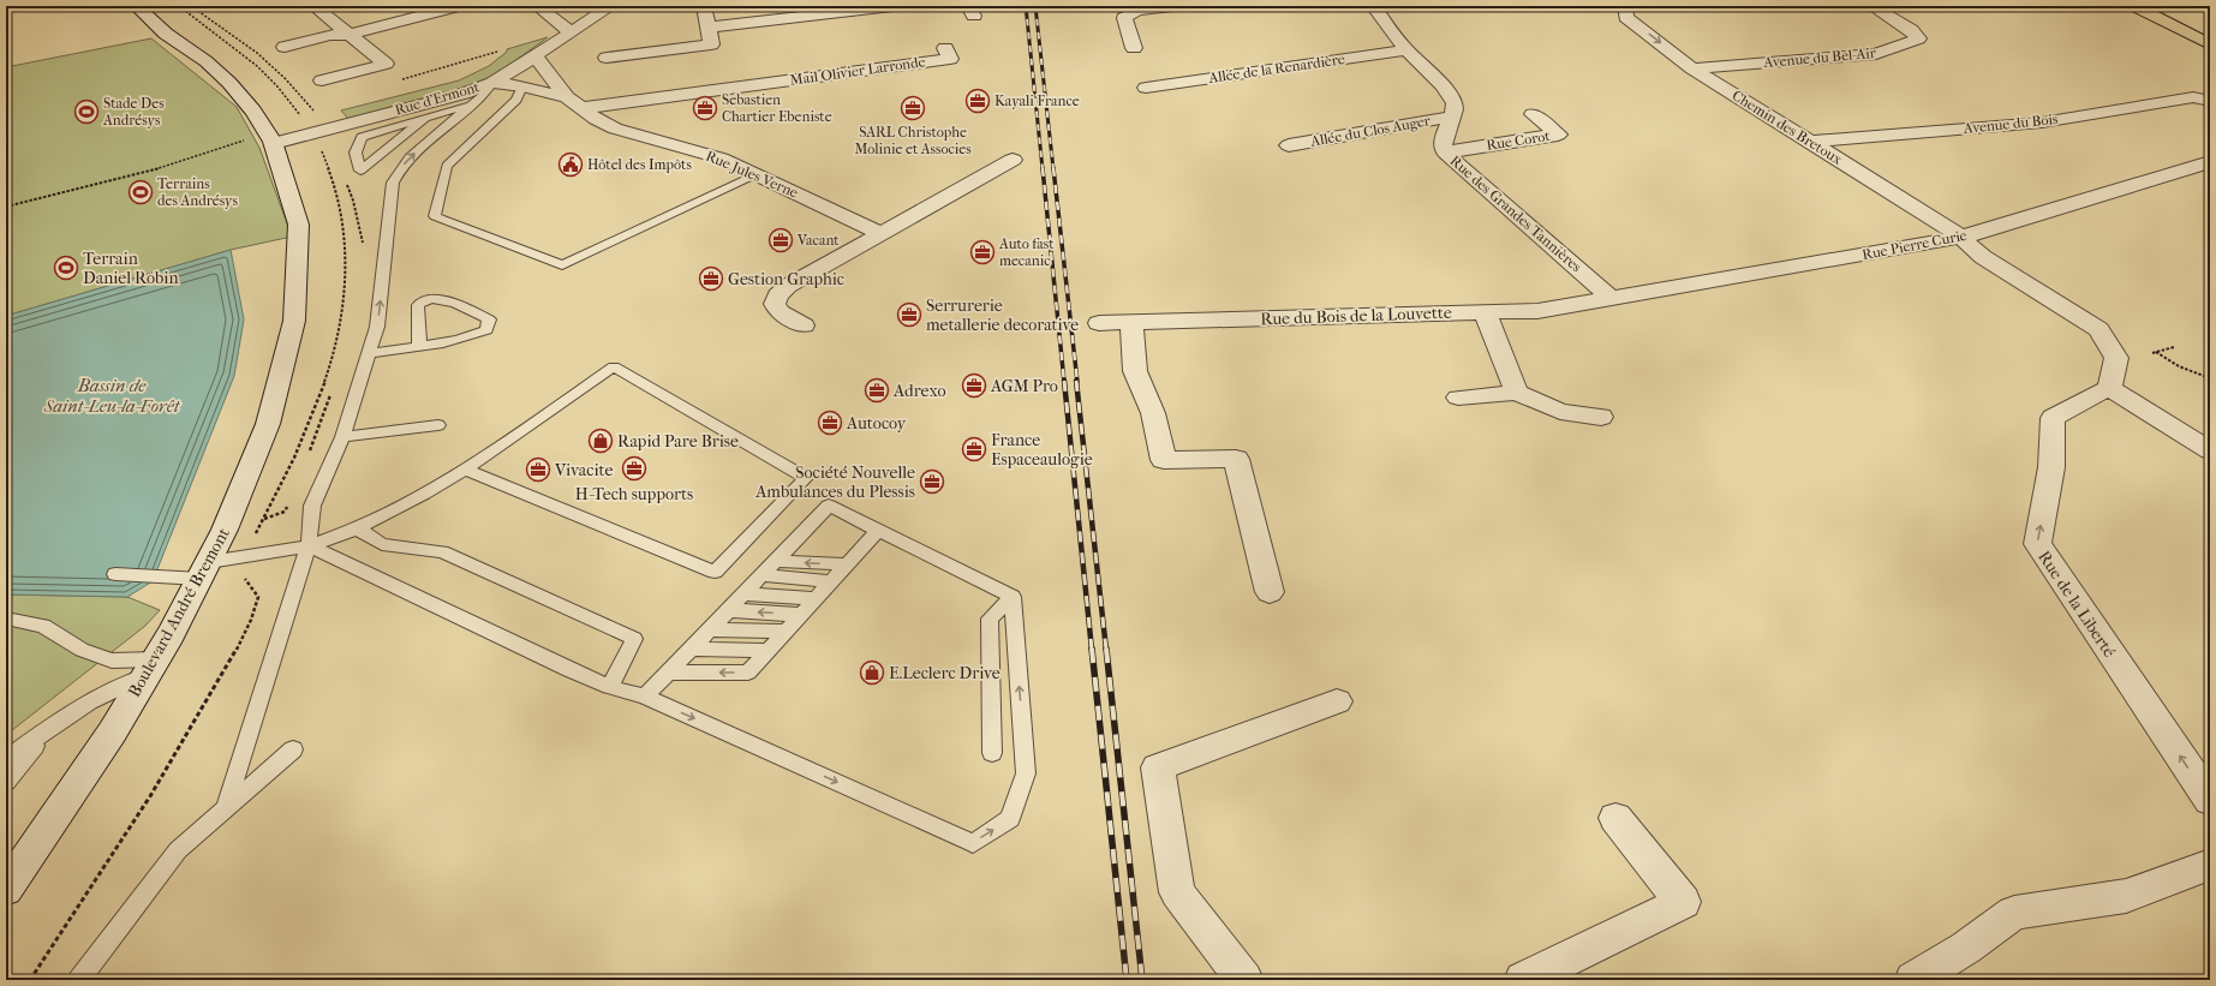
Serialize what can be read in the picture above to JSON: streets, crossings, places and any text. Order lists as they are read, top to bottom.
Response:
{
  "streets": {
    "street": [
      "Avenue du Bel-Air",
      "Allée de la Renardière",
      "Mail Olivier Larronde",
      "Rue d'Ermont",
      "Avenue du Bois",
      "Chemin des Bretoux",
      "Allée du Clos Auger",
      "Rue Corot",
      "Rue Jules Verne",
      "Rue des Grandes Tannières",
      "Rue Pierre Curie",
      "Rue du Bois de la Louvette",
      "Rue de la Liberté",
      "Boulevard André Bremont"
    ]
  },
  "crossings": [
    ["Avenue du Bel-Air", "Chemin des Bretoux"],
    ["Allée de la Renardière", "Rue des Grandes Tannières"],
    ["Mail Olivier Larronde", "Rue Jules Verne"],
    ["Rue d'Ermont", "Rue Jules Verne"],
    ["Rue d'Ermont", "Boulevard André Bremont"],
    ["Avenue du Bois", "Chemin des Bretoux"],
    ["Chemin des Bretoux", "Rue Pierre Curie"],
    ["Chemin des Bretoux", "Rue de la Liberté"],
    ["Allée du Clos Auger", "Rue des Grandes Tannières"],
    ["Rue Corot", "Rue des Grandes Tannières"],
    ["Rue des Grandes Tannières", "Rue Pierre Curie"],
    ["Rue des Grandes Tannières", "Rue du Bois de la Louvette"],
    ["Rue Pierre Curie", "Rue du Bois de la Louvette"]
  ],
  "one_way": ["Rue de la Liberté"],
  "water": ["Bassin de Saint-Leu-la-Forêt"],
  "places": {
    "office": [
      "Kayali France",
      "Sebastien Chartier Ebeniste",
      "SARL Christophe Molinie et Associes",
      "Vacant",
      "Auto fast mecanic",
      "Gestion Graphic",
      "Serrurerie metallerie decorative",
      "AGM Pro",
      "Adrexo",
      "Autocoy",
      "France Espaceaulogie",
      "H-Tech supports",
      "Vivacite",
      "Société Nouvelle Ambulances du Plessis"
    ],
    "sports": ["Stade Des Andrésys", "Terrains des Andrésys", "Terrain Daniel Robin"],
    "public building": ["Hôtel des Impôts"],
    "shop": ["Rapid Pare Brise", "E.Leclerc Drive"]
  }
}
